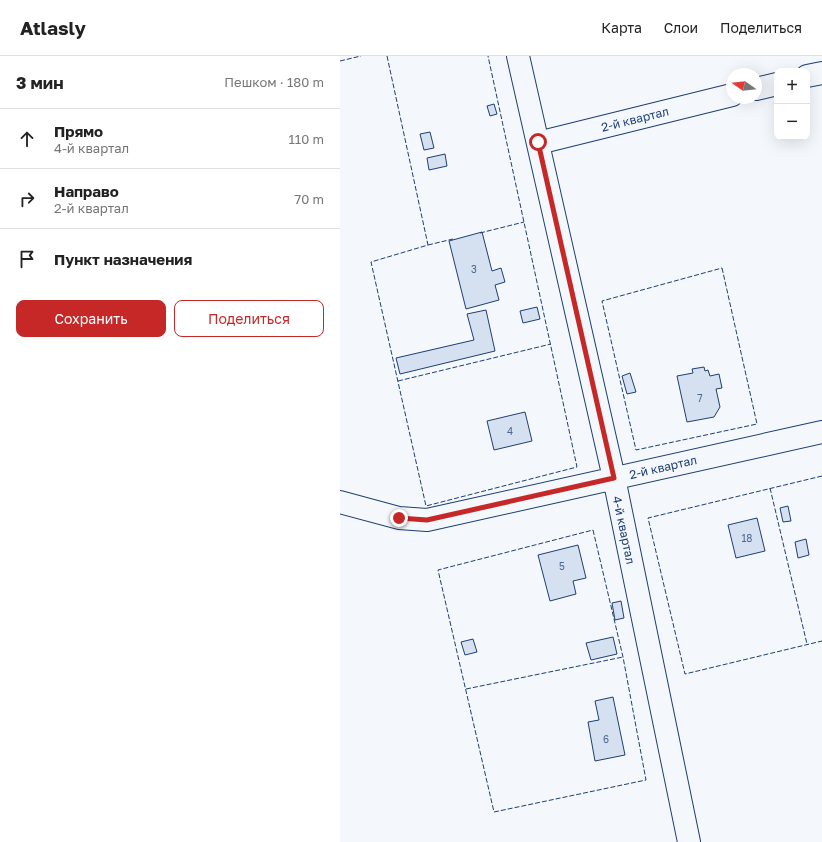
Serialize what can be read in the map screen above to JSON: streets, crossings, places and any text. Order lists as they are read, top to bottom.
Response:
{
  "streets": {
    "lane": ["2-й квартал", "4-й квартал"]
  },
  "crossings": [
    ["2-й квартал", "4-й квартал"]
  ],
  "house_numbers": [
    "3",
    "7",
    "4",
    "18",
    "5",
    "6"
  ],
  "north": "left",
  "page": {
    "header": "Atlasly",
    "nav": ["Карта", "Слои", "Поделиться"],
    "heading": ["3 мин", "Пешком · 180 m"],
    "map_buttons": ["+", "−"],
    "list": [
      ["Прямо", "4-й квартал", "110 m"],
      ["Направо", "2-й квартал", "70 m"],
      "Пункт назначения"
    ],
    "buttons": ["Сохранить", "Поделиться"]
  }
}
